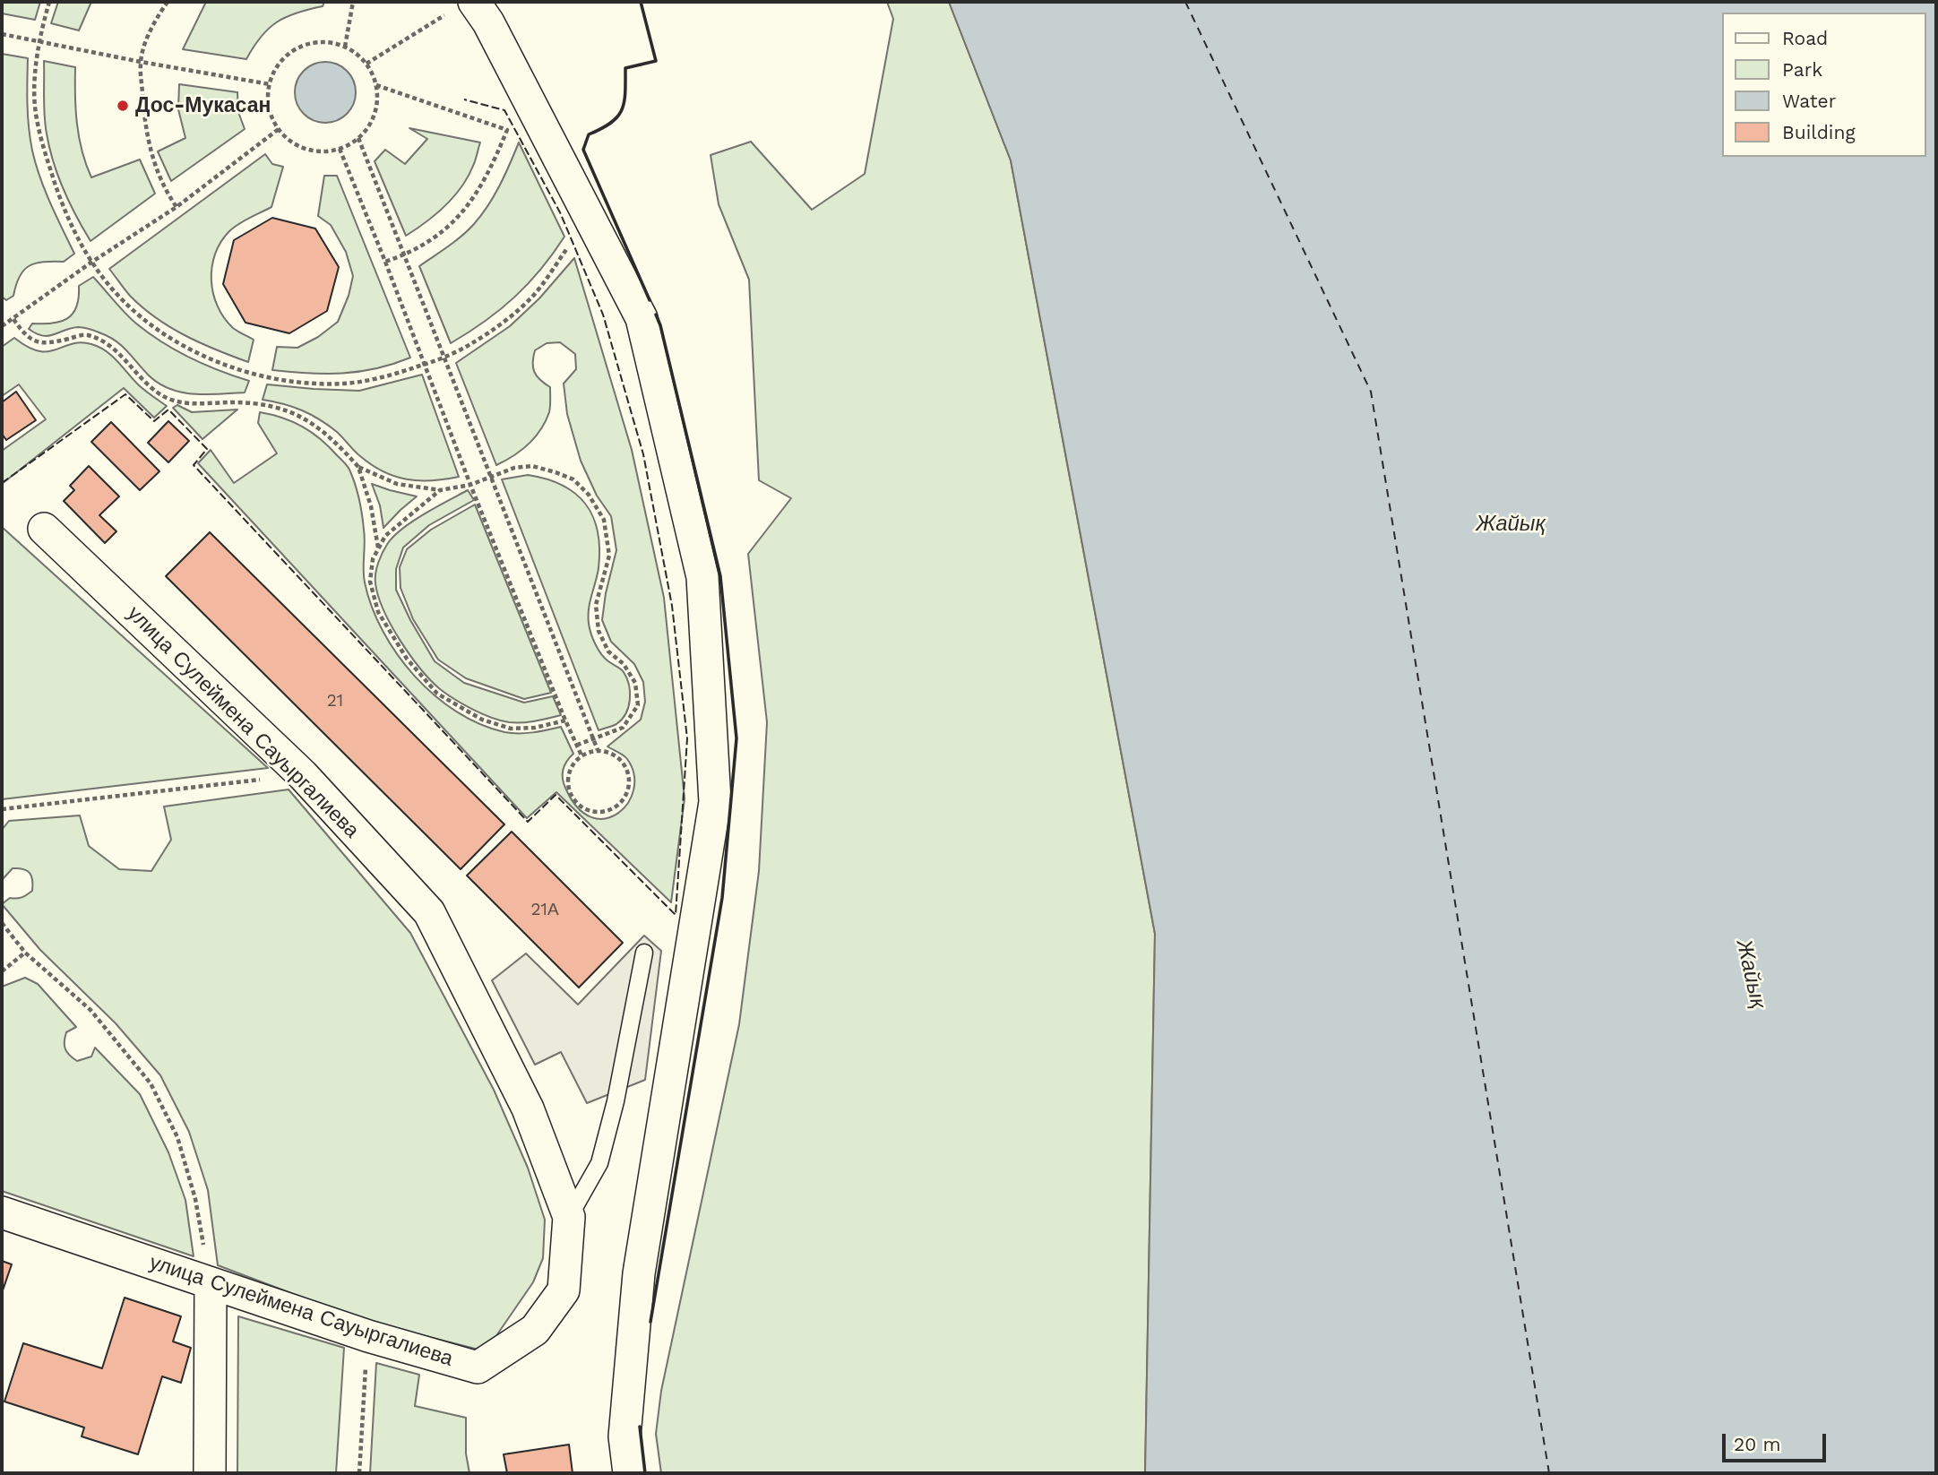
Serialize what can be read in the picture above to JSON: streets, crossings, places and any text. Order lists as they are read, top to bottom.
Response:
{
  "streets": {
    "street": ["улица Сулеймена Сауыргалиева"]
  },
  "water": ["Жайық"],
  "places": ["Дос-Мукасан"],
  "house_numbers": ["21", "21А"],
  "legend": [
    "Road",
    "Park",
    "Water",
    "Building"
  ],
  "scale_bar": "20 m"
}
